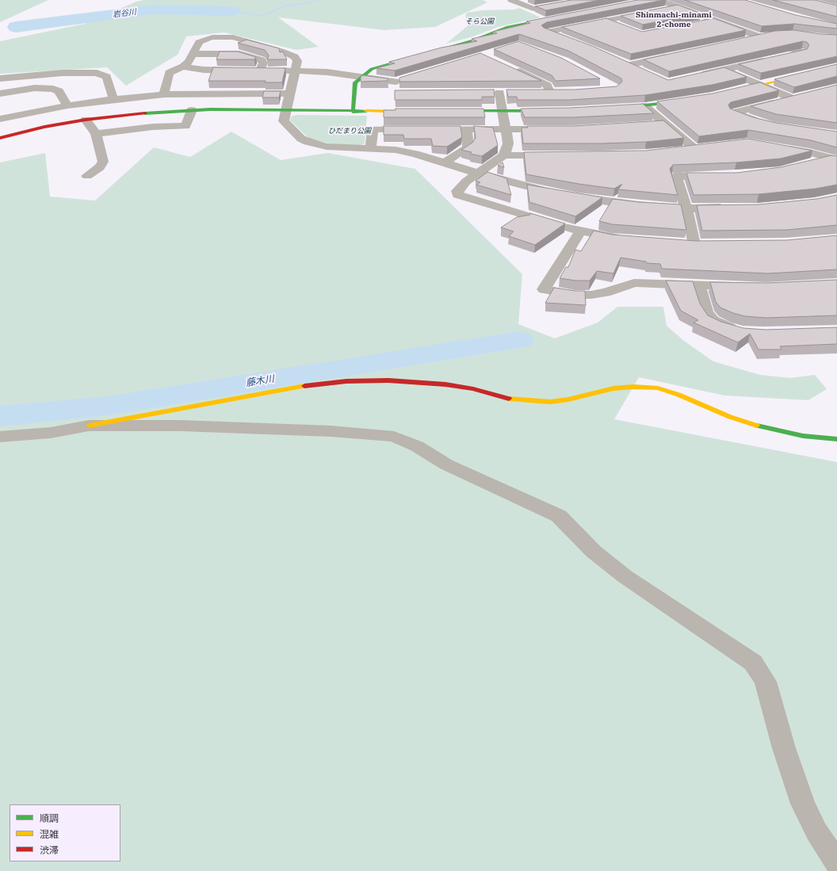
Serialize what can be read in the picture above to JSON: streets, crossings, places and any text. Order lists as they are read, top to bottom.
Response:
{
  "districts": ["Shinmachi-minami 2-chome"],
  "water": ["岩谷川", "藤木川"],
  "parks": ["そら公園", "ひだまり公園"],
  "legend": ["順調", "混雑", "渋滞"]
}
